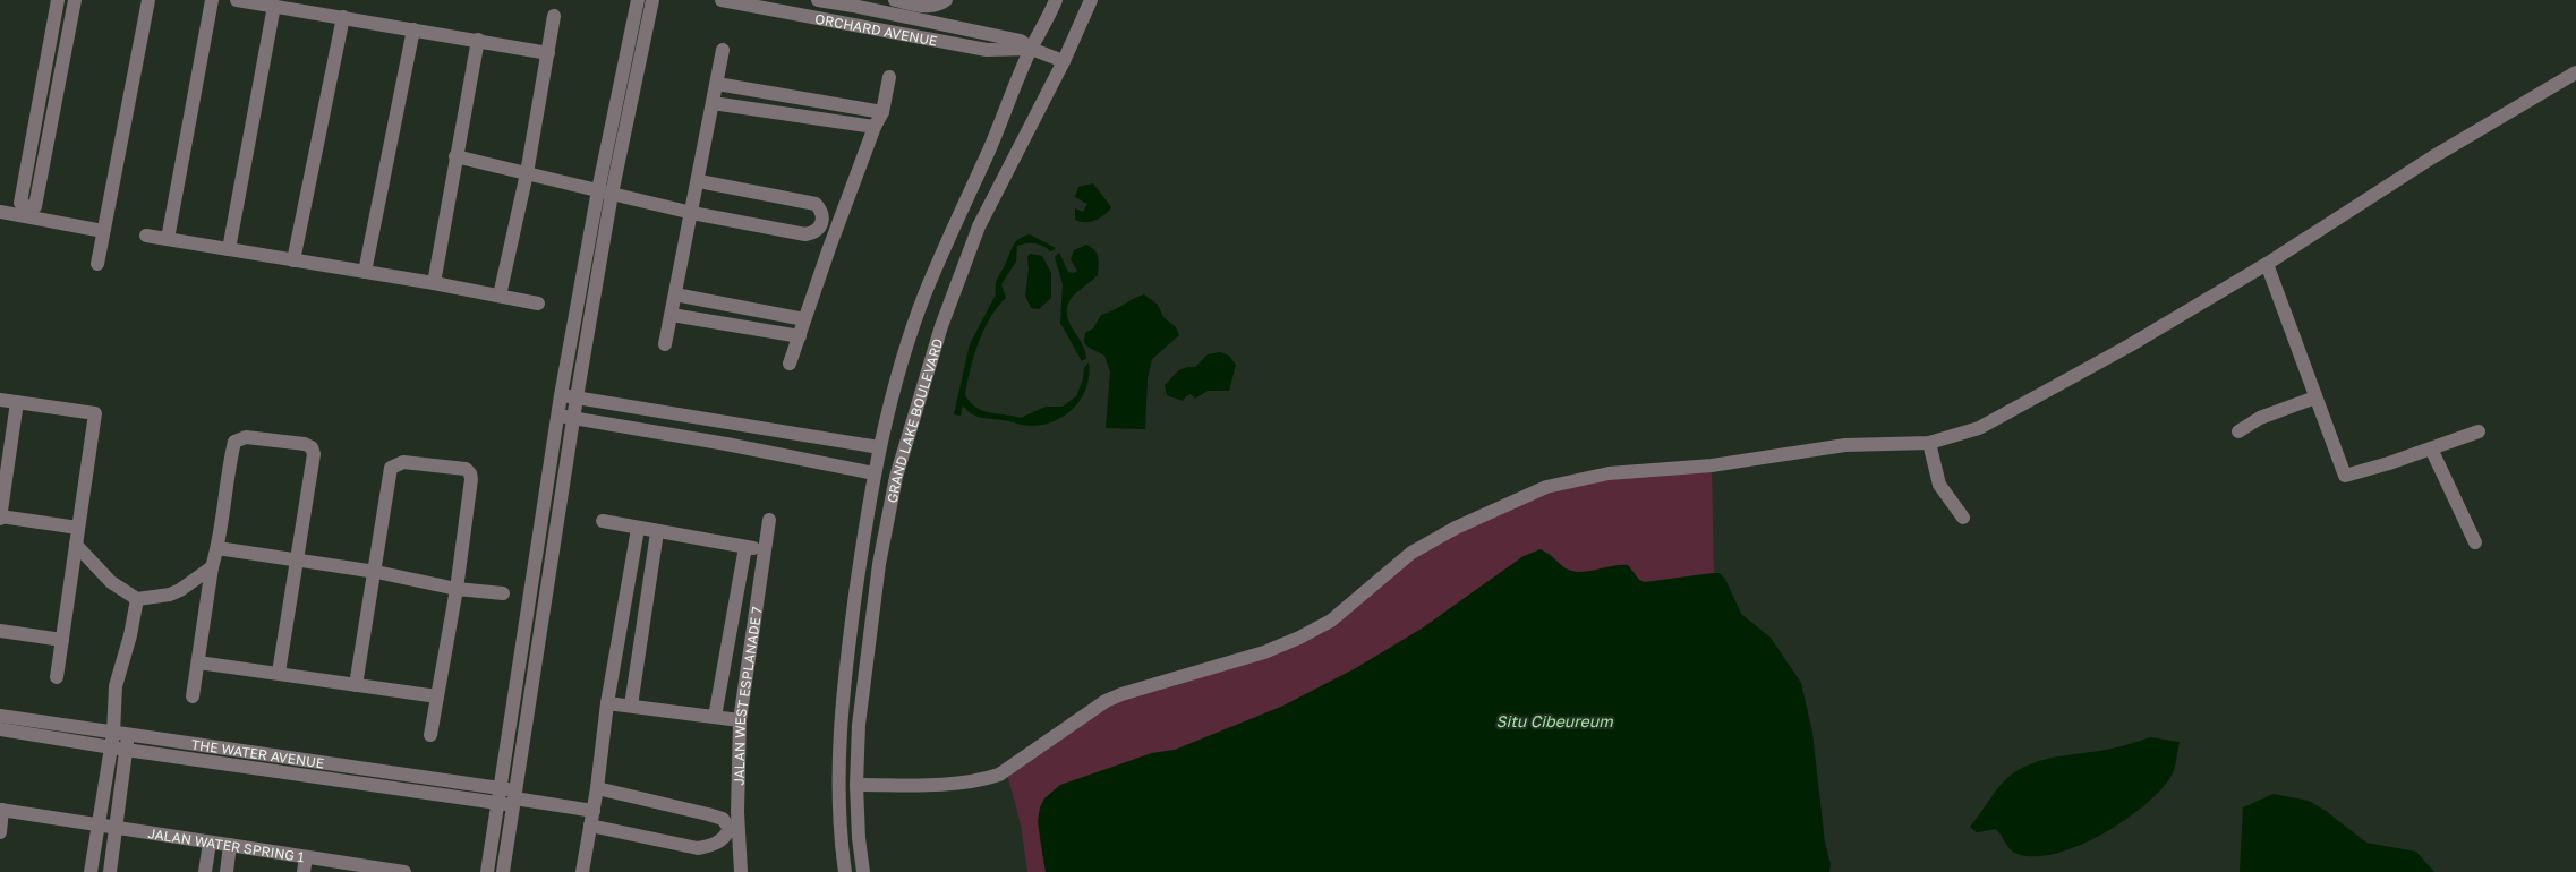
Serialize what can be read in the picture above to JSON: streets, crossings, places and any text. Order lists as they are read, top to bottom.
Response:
{
  "streets": {
    "street": [
      "ORCHARD AVENUE",
      "GRAND LAKE BOULEVARD",
      "JALAN WEST ESPLANADE 7",
      "THE WATER AVENUE",
      "JALAN WATER SPRING 1"
    ]
  },
  "crossings": [
    ["ORCHARD AVENUE", "GRAND LAKE BOULEVARD"]
  ],
  "water": ["Situ Cibeureum"]
}
